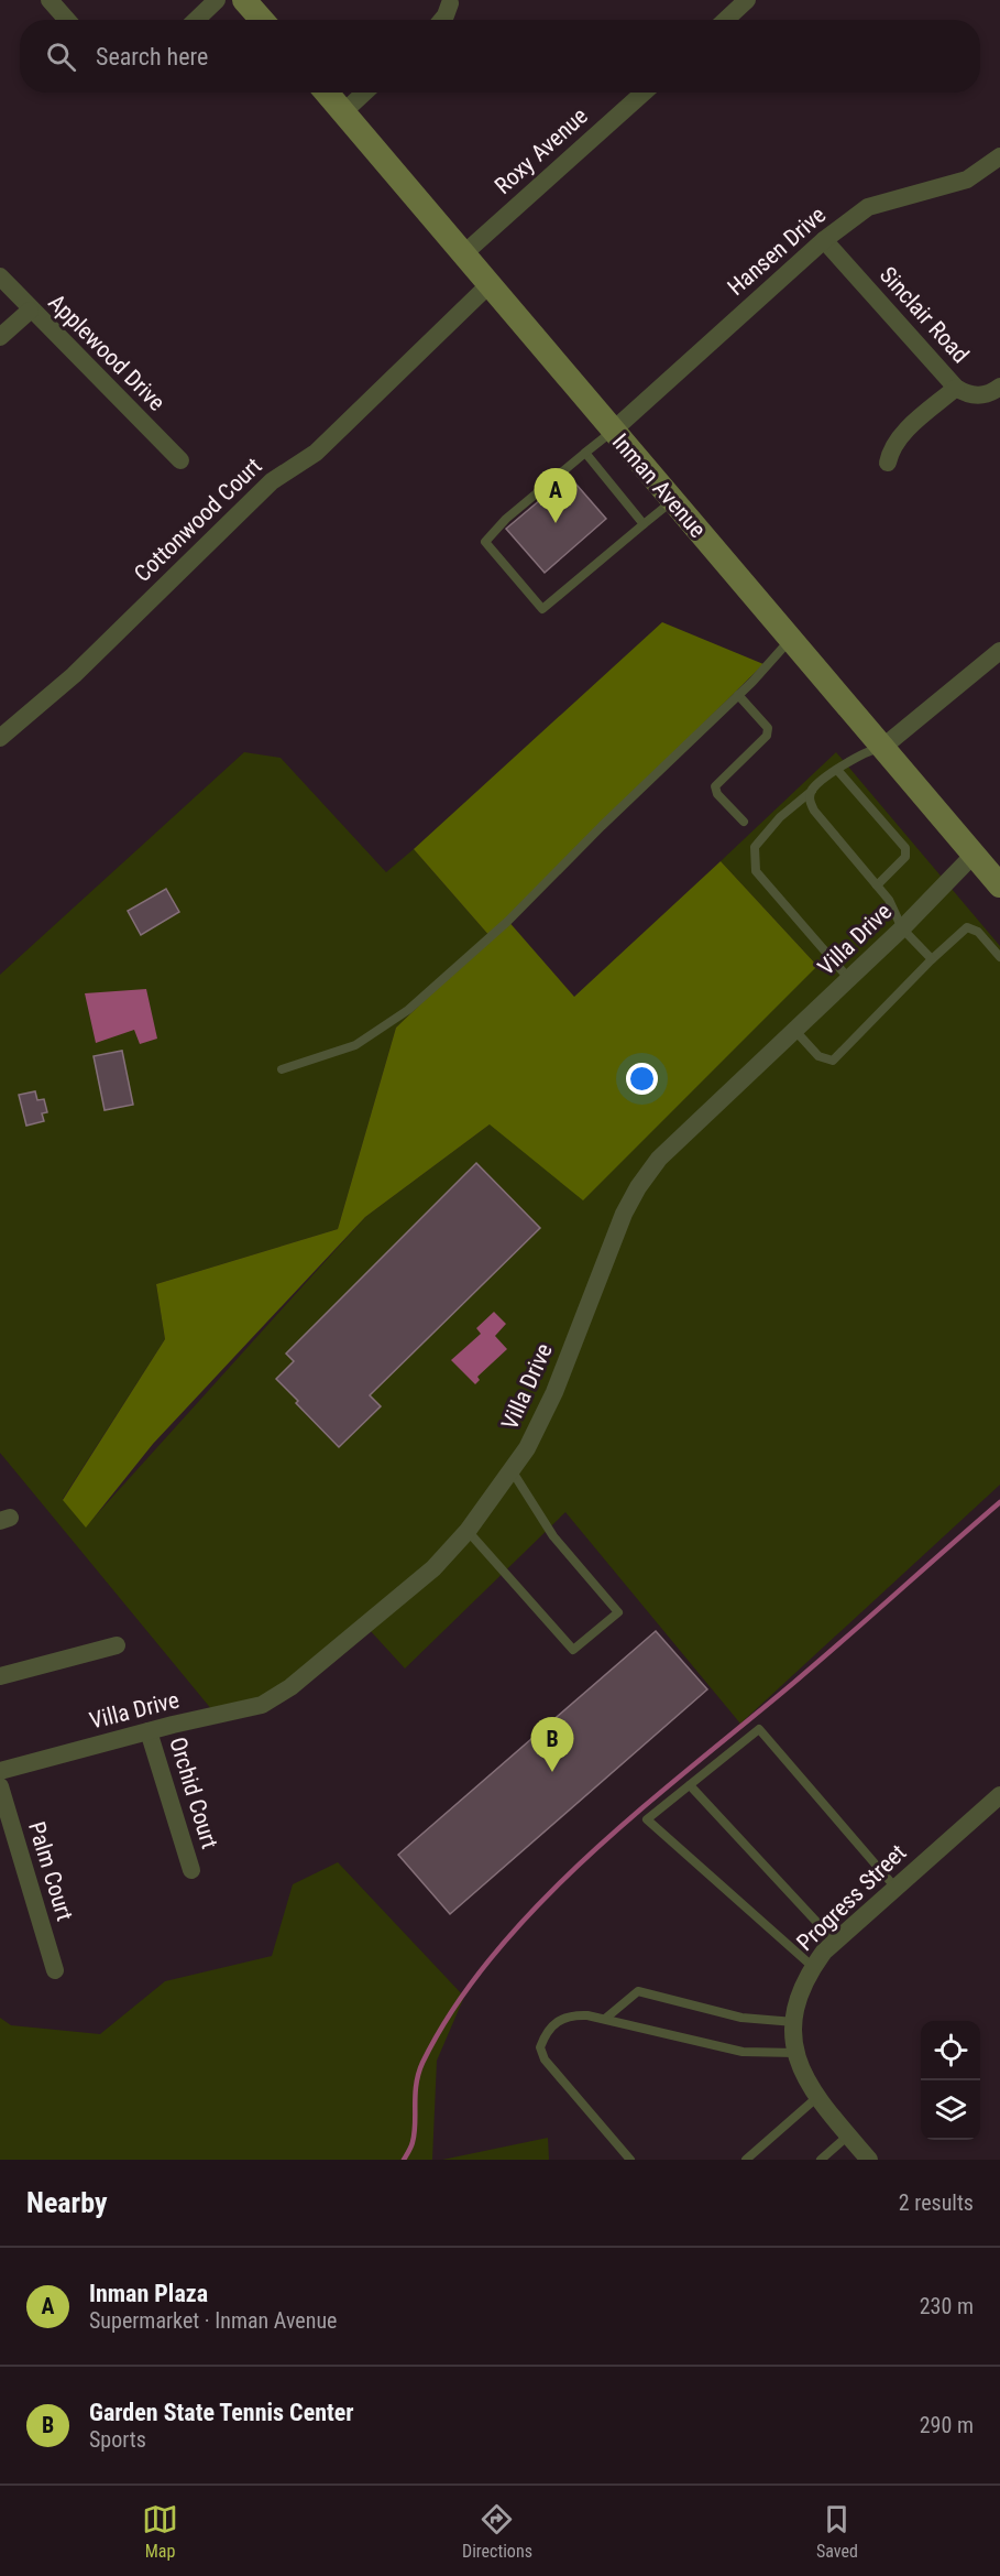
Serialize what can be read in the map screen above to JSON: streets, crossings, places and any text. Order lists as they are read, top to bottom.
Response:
{
  "streets": {
    "main road": ["Inman Avenue"],
    "street": [
      "Roxy Avenue",
      "Hansen Drive",
      "Sinclair Road",
      "Applewood Drive",
      "Cottonwood Court",
      "Villa Drive",
      "Orchid Court",
      "Palm Court",
      "Progress Street"
    ]
  },
  "crossings": [
    ["Roxy Avenue", "Inman Avenue"],
    ["Hansen Drive", "Sinclair Road"],
    ["Hansen Drive", "Inman Avenue"],
    ["Inman Avenue", "Cottonwood Court"],
    ["Inman Avenue", "Villa Drive"],
    ["Villa Drive", "Orchid Court"]
  ],
  "page": {
    "search": "Search here",
    "pins": ["A", "B"],
    "heading": ["Nearby", "2 results"],
    "list": [
      {
        "mark": "A",
        "name": "Inman Plaza",
        "note": "Supermarket · Inman Avenue",
        "value": "230 m"
      },
      {
        "mark": "B",
        "name": "Garden State Tennis Center",
        "note": "Sports",
        "value": "290 m"
      }
    ],
    "nav": ["Map", "Directions", "Saved"]
  }
}
